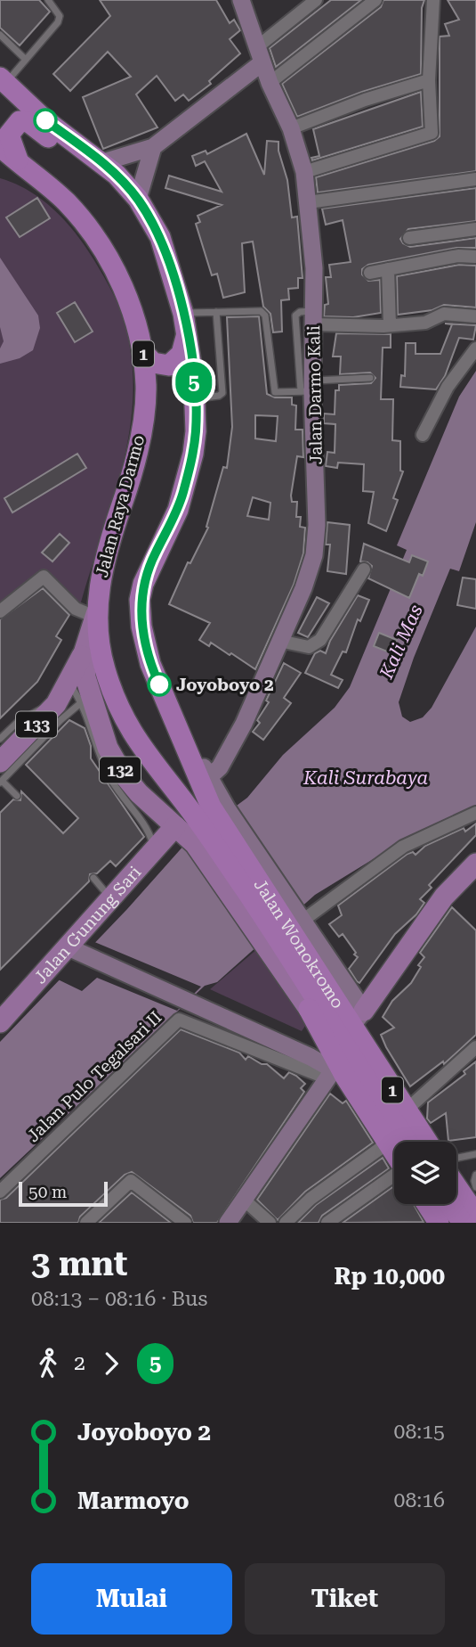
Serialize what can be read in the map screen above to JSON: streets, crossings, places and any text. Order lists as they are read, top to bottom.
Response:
{
  "streets": {
    "highway": ["1", "Jalan Raya Darmo", "Jalan Wonokromo"],
    "main road": [
      "Jalan Darmo Kali",
      "133",
      "132",
      "Jalan Gunung Sari"
    ],
    "street": ["Jalan Pulo Tegalsari II"]
  },
  "crossings": [
    ["1", "Jalan Wonokromo"],
    ["1", "Jalan Pulo Tegalsari II"],
    ["Jalan Raya Darmo", "133"],
    ["Jalan Raya Darmo", "132"],
    ["Jalan Raya Darmo", "Jalan Gunung Sari"],
    ["Jalan Raya Darmo", "Jalan Wonokromo"],
    ["133", "132"],
    ["132", "Jalan Gunung Sari"],
    ["132", "Jalan Wonokromo"],
    ["Jalan Gunung Sari", "Jalan Wonokromo"],
    ["Jalan Wonokromo", "Jalan Pulo Tegalsari II"]
  ],
  "water": ["Kali Mas", "Kali Surabaya"],
  "places": ["Joyoboyo 2"],
  "lines": ["bus line 5"],
  "scale_bar": "50 m",
  "page": {
    "on_map": "5",
    "scale": "50 m",
    "heading": ["3 mnt", "08:13 – 08:16 · Bus", "Rp 10,000"],
    "legs": ["2", "5"],
    "list": [
      {
        "name": "Joyoboyo 2",
        "value": "08:15"
      },
      {
        "name": "Marmoyo",
        "value": "08:16"
      }
    ],
    "buttons": ["Mulai", "Tiket"]
  }
}
